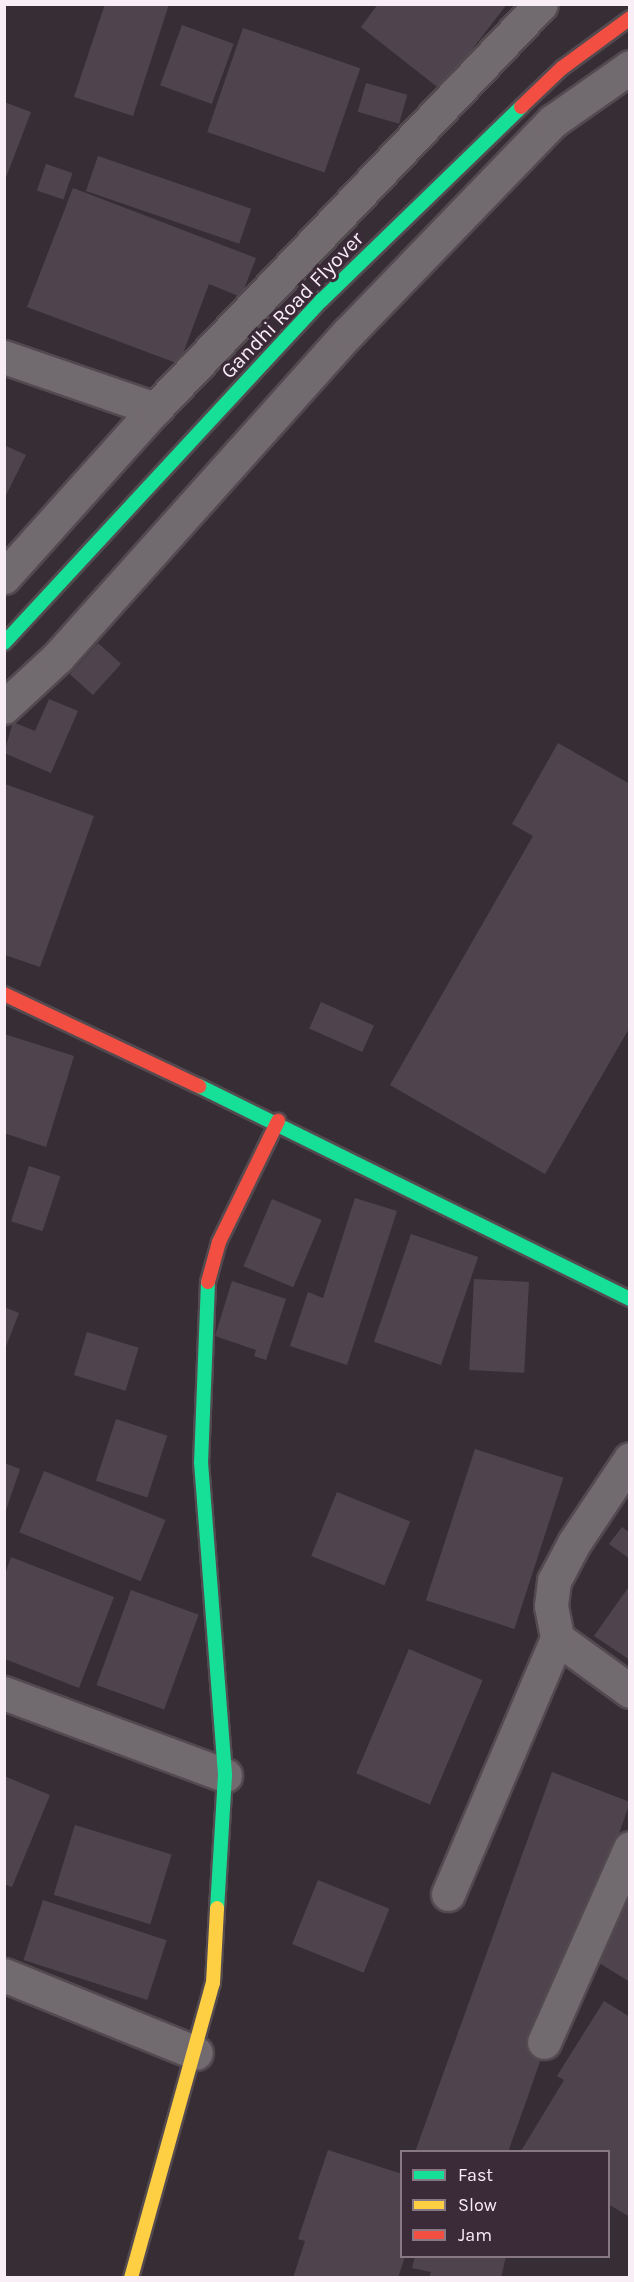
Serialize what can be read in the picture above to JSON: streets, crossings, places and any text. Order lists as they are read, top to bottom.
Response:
{
  "streets": {
    "street": ["Gandhi Road Flyover"]
  },
  "legend": ["Fast", "Slow", "Jam"]
}
